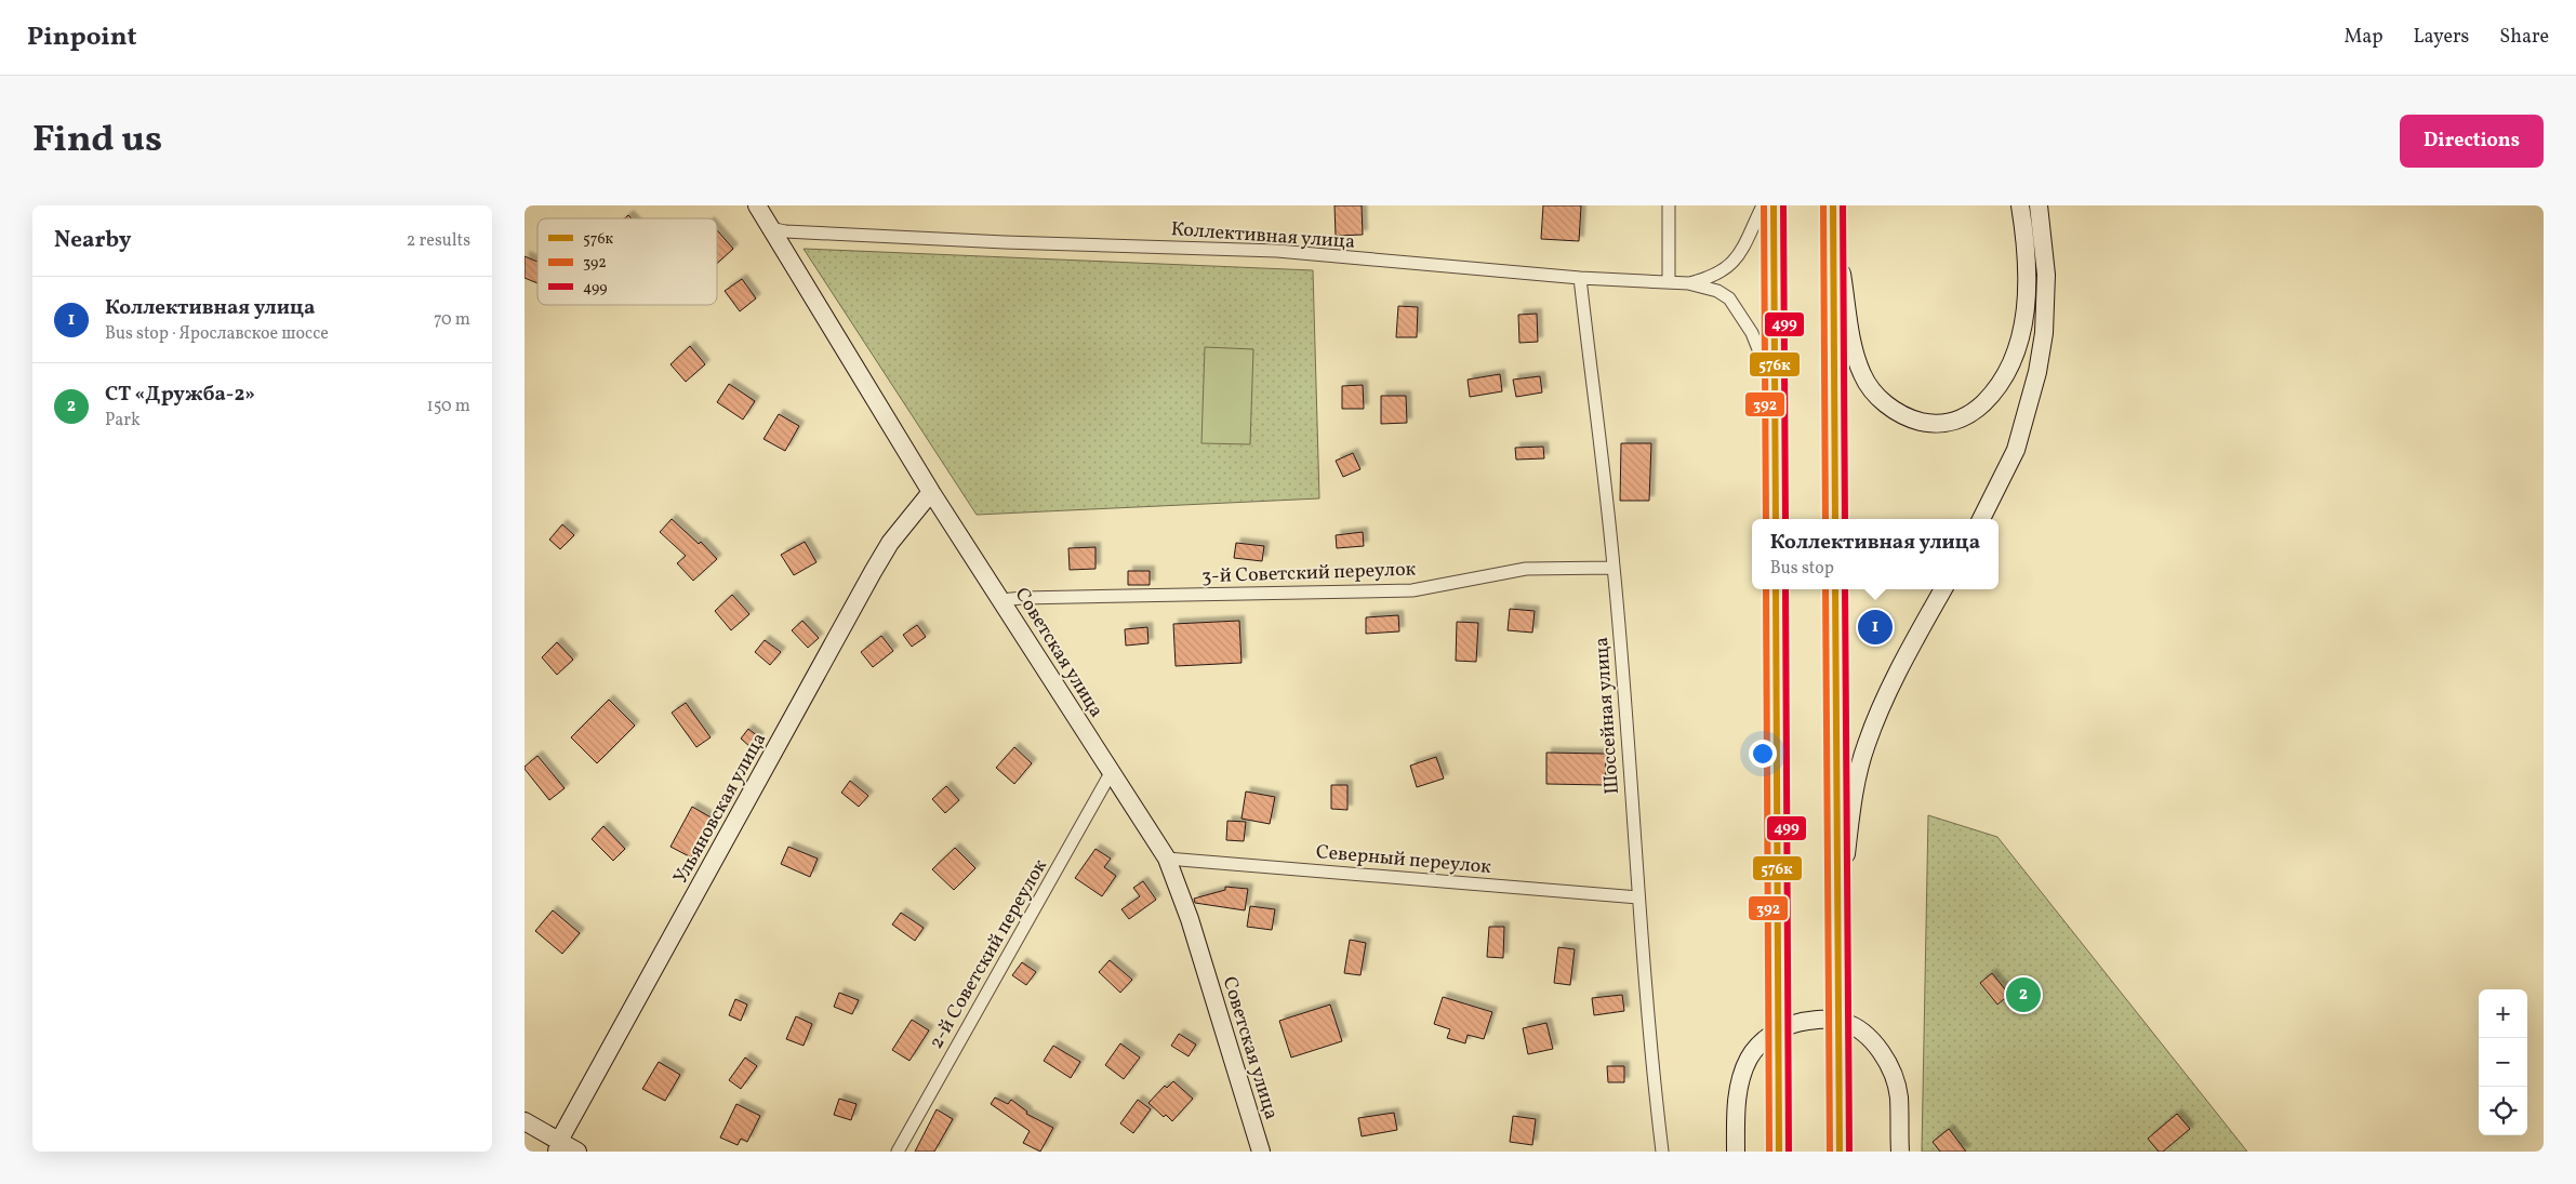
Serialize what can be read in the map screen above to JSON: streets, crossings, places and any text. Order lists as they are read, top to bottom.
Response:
{
  "streets": {
    "street": [
      "Коллективная улица",
      "3-й Советский переулок",
      "Советская улица",
      "Шоссейная улица",
      "Ульяновская улица",
      "Северный переулок",
      "2-й Советский переулок"
    ]
  },
  "crossings": [
    ["Коллективная улица", "Советская улица"],
    ["Коллективная улица", "Шоссейная улица"],
    ["3-й Советский переулок", "Советская улица"],
    ["3-й Советский переулок", "Шоссейная улица"],
    ["Советская улица", "Ульяновская улица"],
    ["Советская улица", "Северный переулок"],
    ["Советская улица", "2-й Советский переулок"],
    ["Шоссейная улица", "Северный переулок"]
  ],
  "lines": ["transit line 576к", "transit line 392", "transit line 499"],
  "legend": ["576к", "392", "499"],
  "page": {
    "header": "Pinpoint",
    "nav": ["Map", "Layers", "Share"],
    "title": "Find us",
    "buttons": "Directions",
    "heading": ["Nearby", "2 results"],
    "list": [
      {
        "mark": "1",
        "name": "Коллективная улица",
        "note": "Bus stop · Ярославское шоссе",
        "value": "70 m"
      },
      {
        "mark": "2",
        "name": "СТ «Дружба-2»",
        "note": "Park",
        "value": "150 m"
      }
    ],
    "popup": ["Коллективная улица", "Bus stop"],
    "pins": ["1", "2"],
    "map_buttons": ["+", "−"]
  }
}
